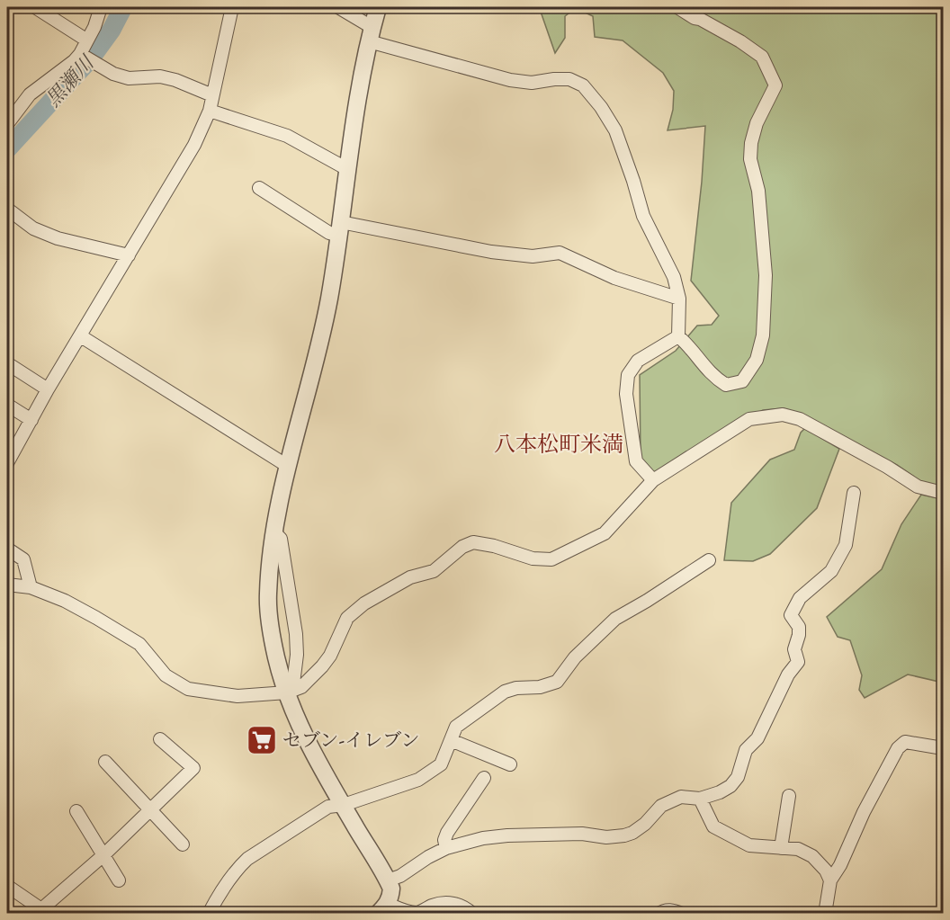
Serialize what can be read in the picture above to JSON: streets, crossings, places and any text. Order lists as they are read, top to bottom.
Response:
{
  "districts": ["八本松町米満"],
  "water": ["黒瀬川"],
  "places": {
    "supermarket": ["セブン-イレブン"]
  }
}
